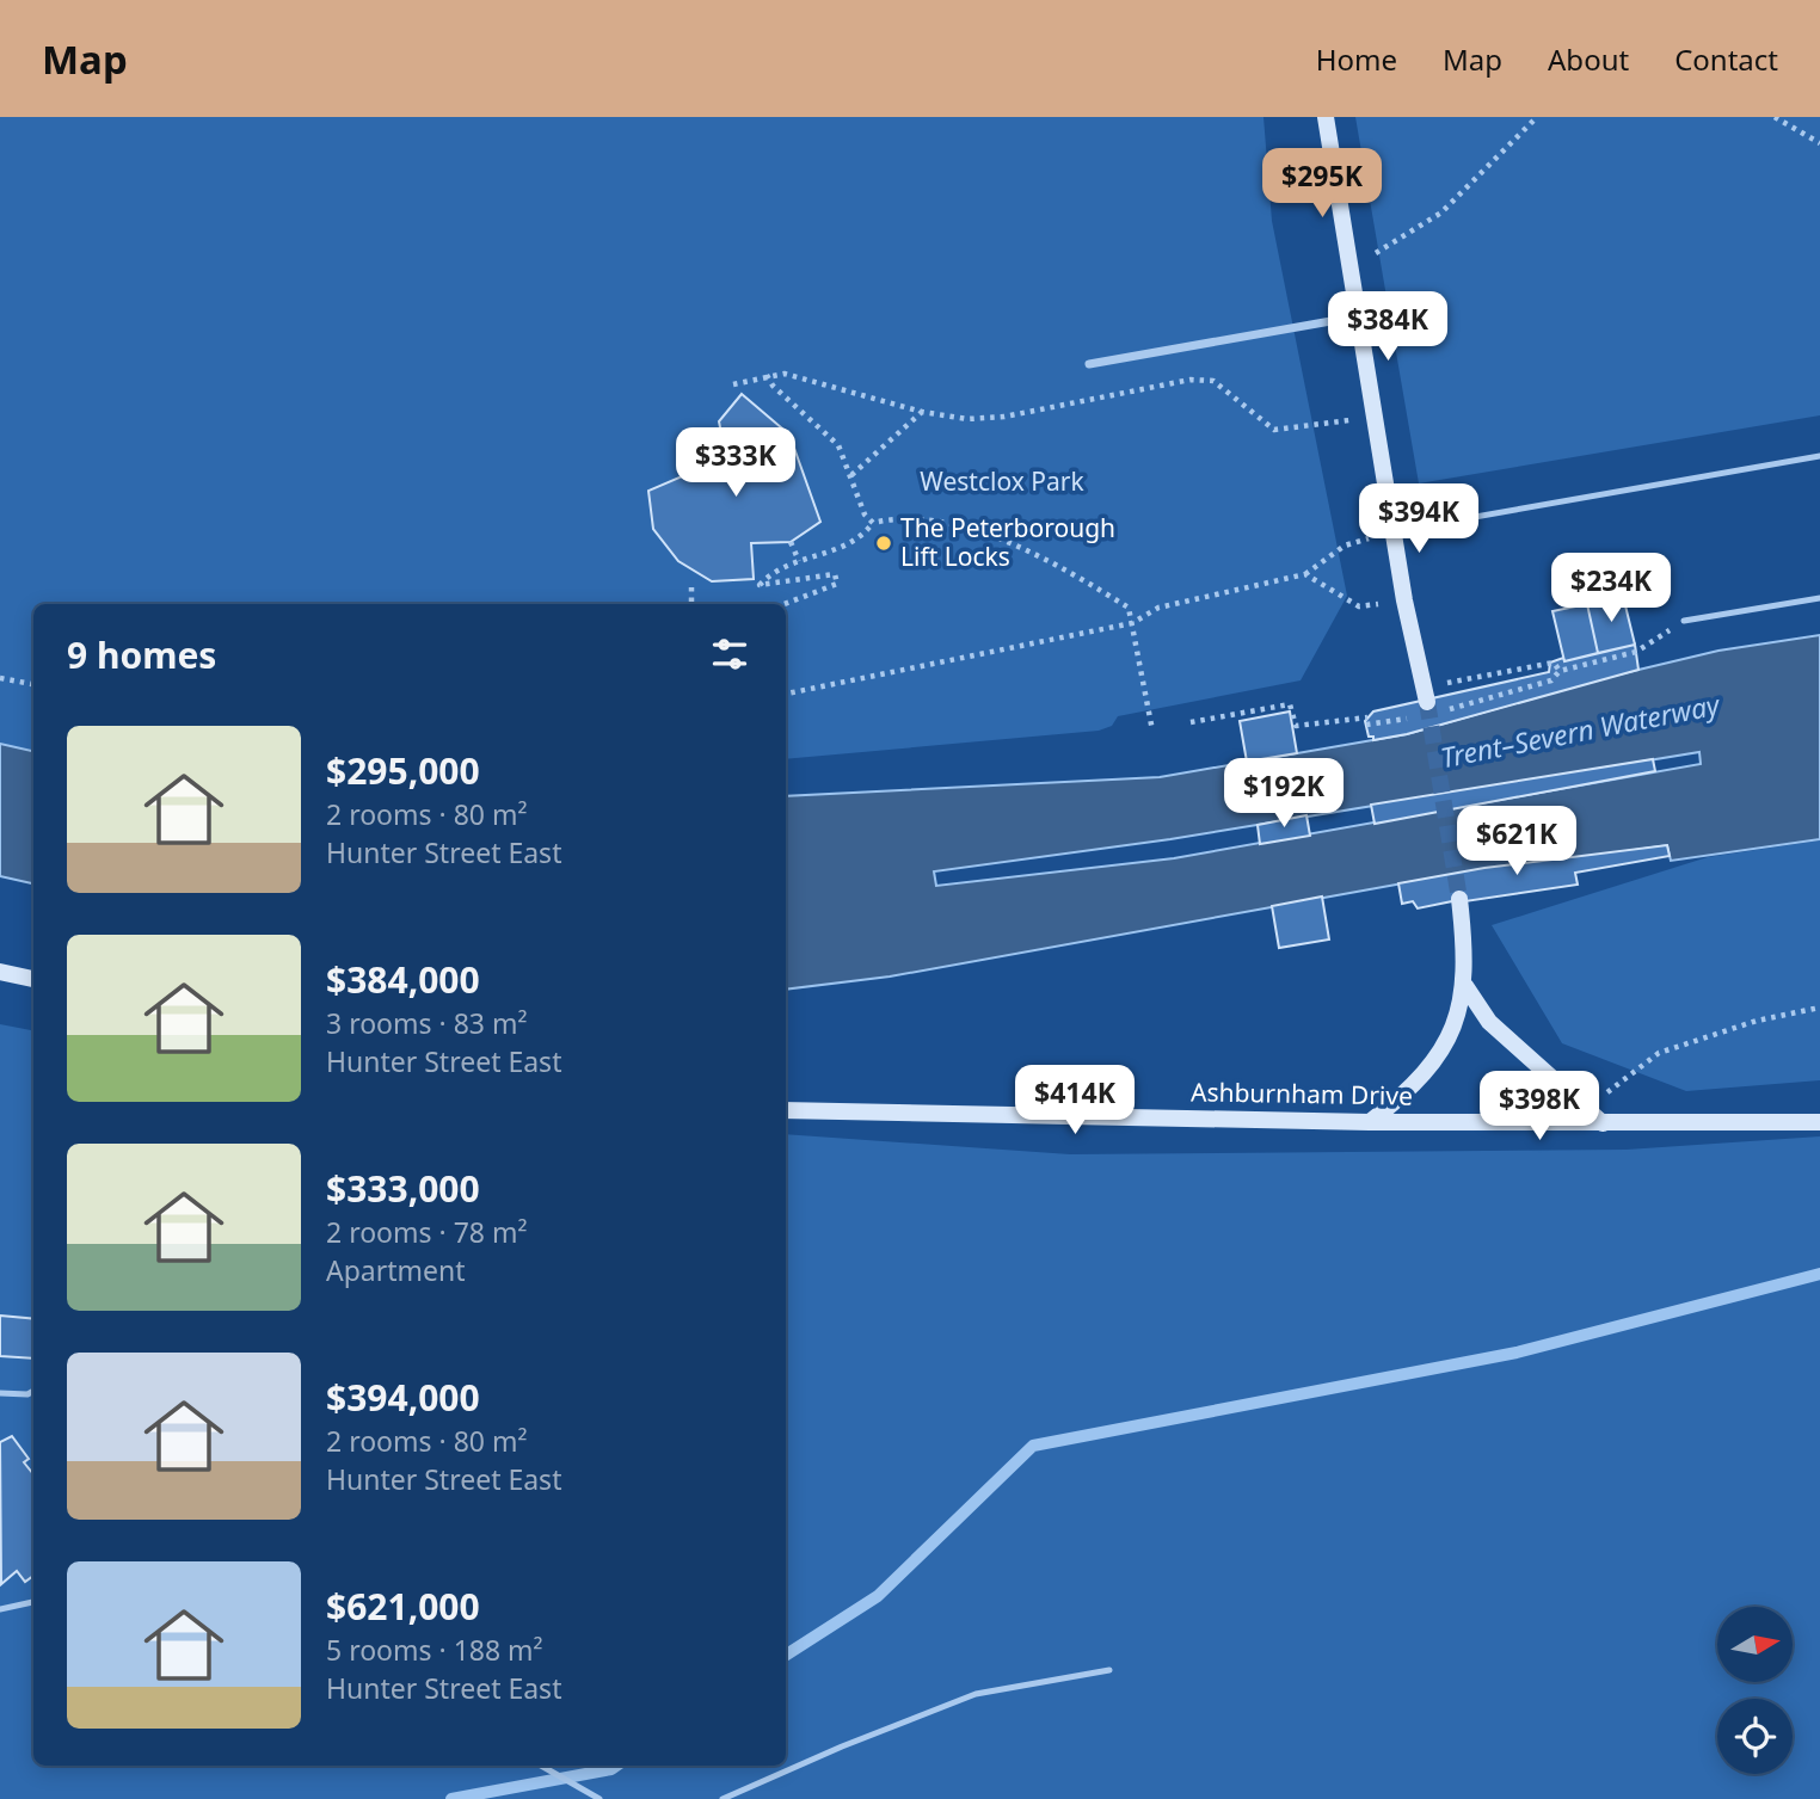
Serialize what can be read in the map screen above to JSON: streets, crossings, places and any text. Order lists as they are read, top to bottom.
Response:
{
  "streets": {
    "street": ["Ashburnham Drive"]
  },
  "water": ["Trent–Severn Waterway"],
  "parks": ["Westclox Park"],
  "places": ["The Peterborough Lift Locks"],
  "north": "right",
  "page": {
    "header": "Map",
    "nav": [
      "Home",
      "Map",
      "About",
      "Contact"
    ],
    "price": [
      "$295K",
      "$384K",
      "$333K",
      "$394K",
      "$234K",
      "$192K",
      "$621K",
      "$414K",
      "$398K"
    ],
    "heading": "9 homes",
    "list": [
      {
        "name": "$295,000",
        "note": "2 rooms · 80 m² · Hunter Street East"
      },
      {
        "name": "$384,000",
        "note": "3 rooms · 83 m² · Hunter Street East"
      },
      {
        "name": "$333,000",
        "note": "2 rooms · 78 m² · Apartment"
      },
      {
        "name": "$394,000",
        "note": "2 rooms · 80 m² · Hunter Street East"
      },
      {
        "name": "$621,000",
        "note": "5 rooms · 188 m² · Hunter Street East"
      }
    ]
  }
}
